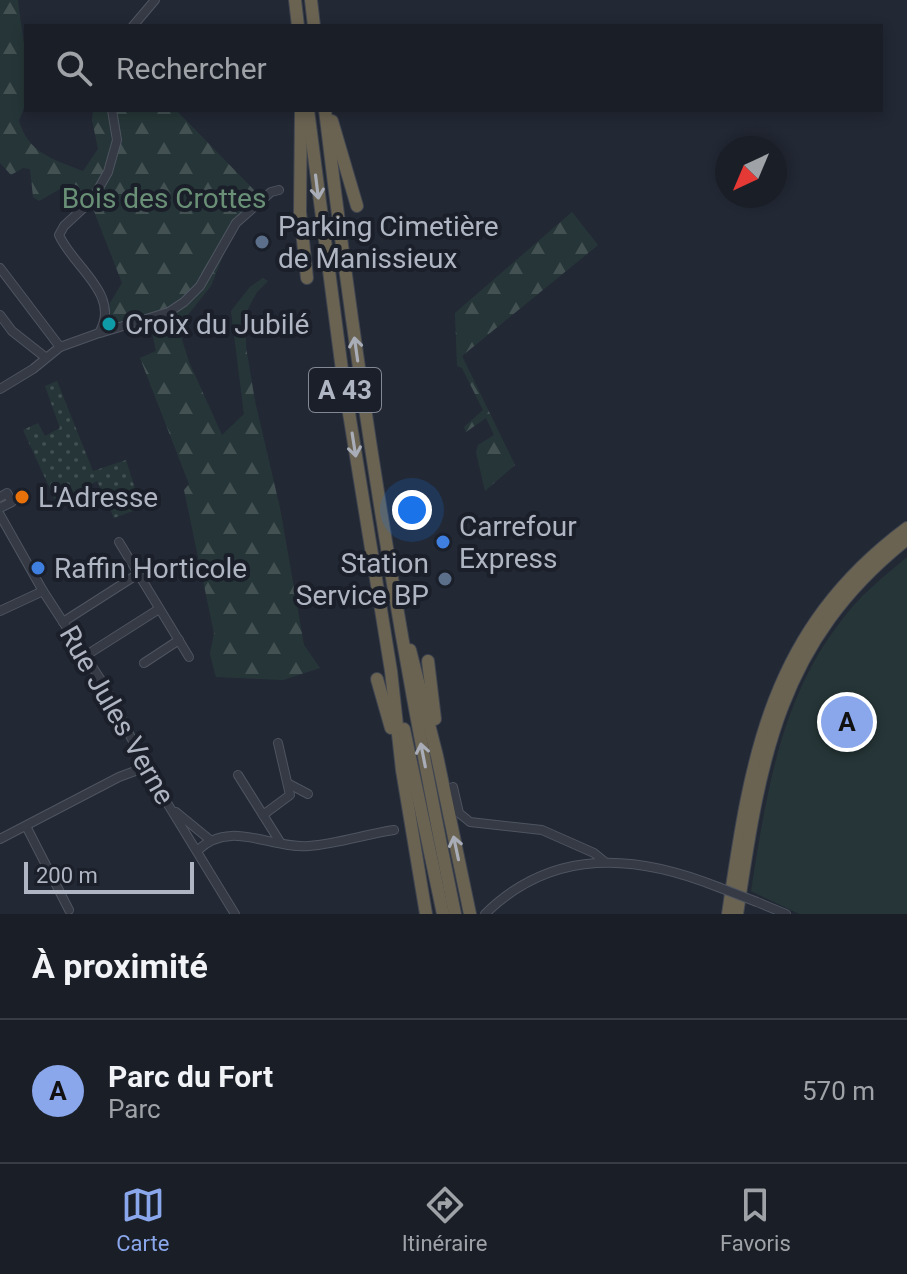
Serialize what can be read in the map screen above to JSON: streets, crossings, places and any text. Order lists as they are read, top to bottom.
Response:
{
  "streets": {
    "highway": ["A 43"],
    "street": ["Rue Jules Verne"]
  },
  "parks": ["Bois des Crottes"],
  "places": [
    "Parking Cimetière de Manissieux",
    "Croix du Jubilé",
    "L'Adresse",
    "Carrefour Express",
    "Raffin Horticole",
    "Station Service BP"
  ],
  "scale_bar": "200 m",
  "north": "bottom left",
  "page": {
    "search": "Rechercher",
    "pins": "A",
    "scale": "200 m",
    "heading": "À proximité",
    "list": [
      {
        "mark": "A",
        "name": "Parc du Fort",
        "note": "Parc",
        "value": "570 m"
      }
    ],
    "nav": ["Carte", "Itinéraire", "Favoris"]
  }
}
